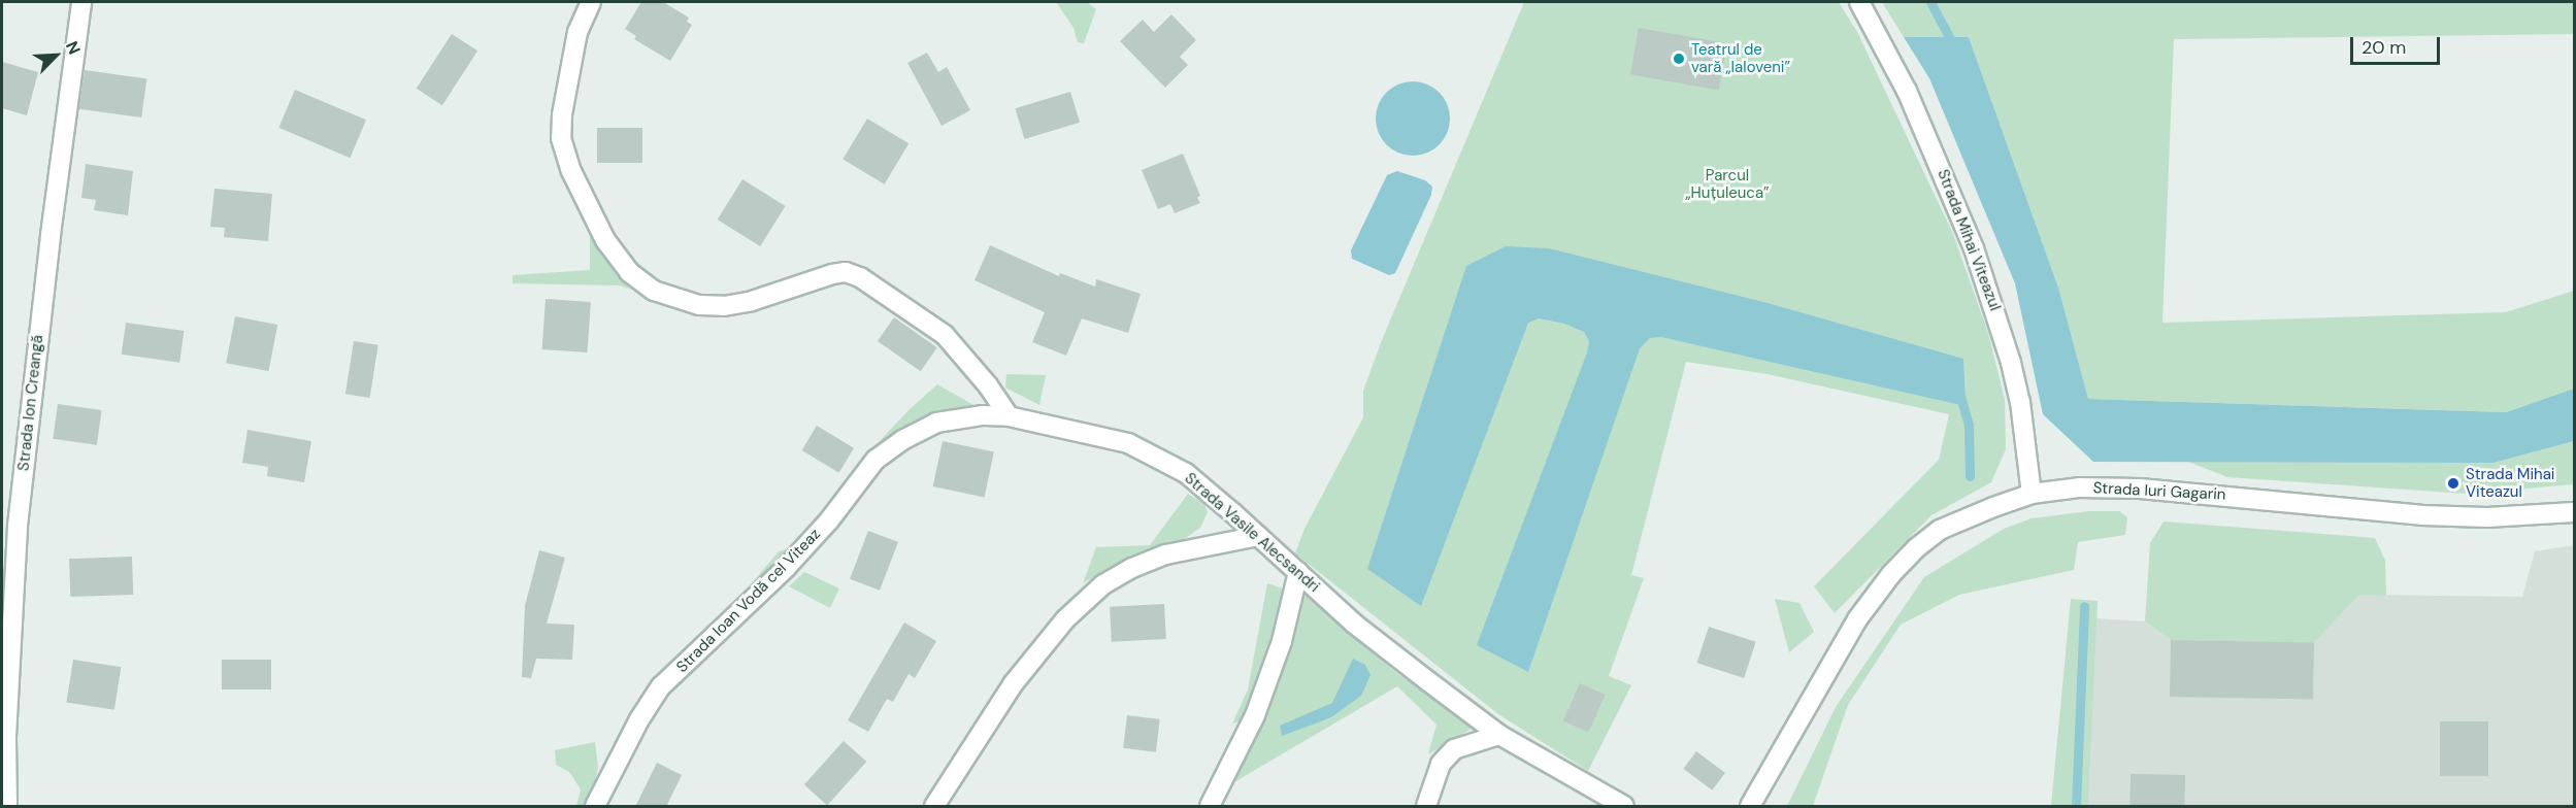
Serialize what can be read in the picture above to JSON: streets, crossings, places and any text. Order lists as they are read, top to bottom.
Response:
{
  "streets": {
    "street": [
      "Strada Mihai Viteazul",
      "Strada Ion Creangă",
      "Strada Iuri Gagarin",
      "Strada Vasile Alecsandri",
      "Strada Ioan Vodă cel Viteaz"
    ]
  },
  "crossings": [
    ["Strada Mihai Viteazul", "Strada Iuri Gagarin"],
    ["Strada Vasile Alecsandri", "Strada Ioan Vodă cel Viteaz"]
  ],
  "parks": ["Parcul „Huțuleuca”"],
  "places": ["Teatrul de vară „Ialoveni”", "Strada Mihai Viteazul"],
  "scale_bar": "20 m",
  "north": "top right"
}
